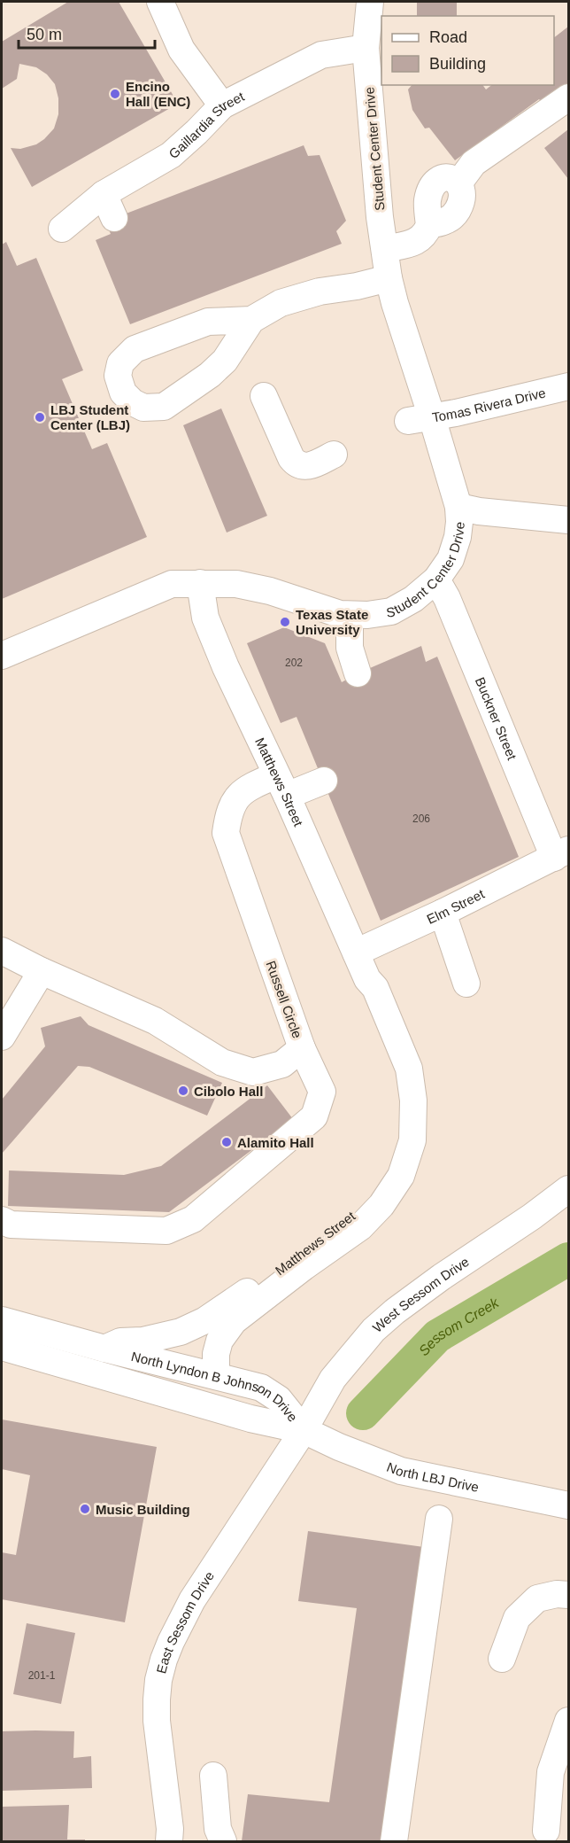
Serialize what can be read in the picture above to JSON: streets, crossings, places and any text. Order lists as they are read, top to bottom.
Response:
{
  "streets": {
    "street": [
      "Gaillardia Street",
      "Student Center Drive",
      "Tomas Rivera Drive",
      "Buckner Street",
      "Matthews Street",
      "Elm Street",
      "Russell Circle",
      "West Sessom Drive",
      "North Lyndon B Johnson Drive",
      "North LBJ Drive",
      "East Sessom Drive"
    ]
  },
  "crossings": [
    ["Gaillardia Street", "Student Center Drive"],
    ["Student Center Drive", "Tomas Rivera Drive"],
    ["Student Center Drive", "Buckner Street"],
    ["Student Center Drive", "Matthews Street"],
    ["Buckner Street", "Elm Street"],
    ["Matthews Street", "Elm Street"],
    ["Matthews Street", "Russell Circle"],
    ["Matthews Street", "North Lyndon B Johnson Drive"],
    ["West Sessom Drive", "North Lyndon B Johnson Drive"],
    ["West Sessom Drive", "North LBJ Drive"],
    ["West Sessom Drive", "East Sessom Drive"],
    ["North Lyndon B Johnson Drive", "North LBJ Drive"],
    ["North Lyndon B Johnson Drive", "East Sessom Drive"],
    ["North LBJ Drive", "East Sessom Drive"]
  ],
  "water": ["Sessom Creek"],
  "places": [
    "Encino Hall (ENC)",
    "LBJ Student Center (LBJ)",
    "Texas State University",
    "Cibolo Hall",
    "Alamito Hall",
    "Music Building"
  ],
  "house_numbers": ["202", "206", "201-1"],
  "legend": ["Road", "Building"],
  "scale_bar": "50 m"
}
